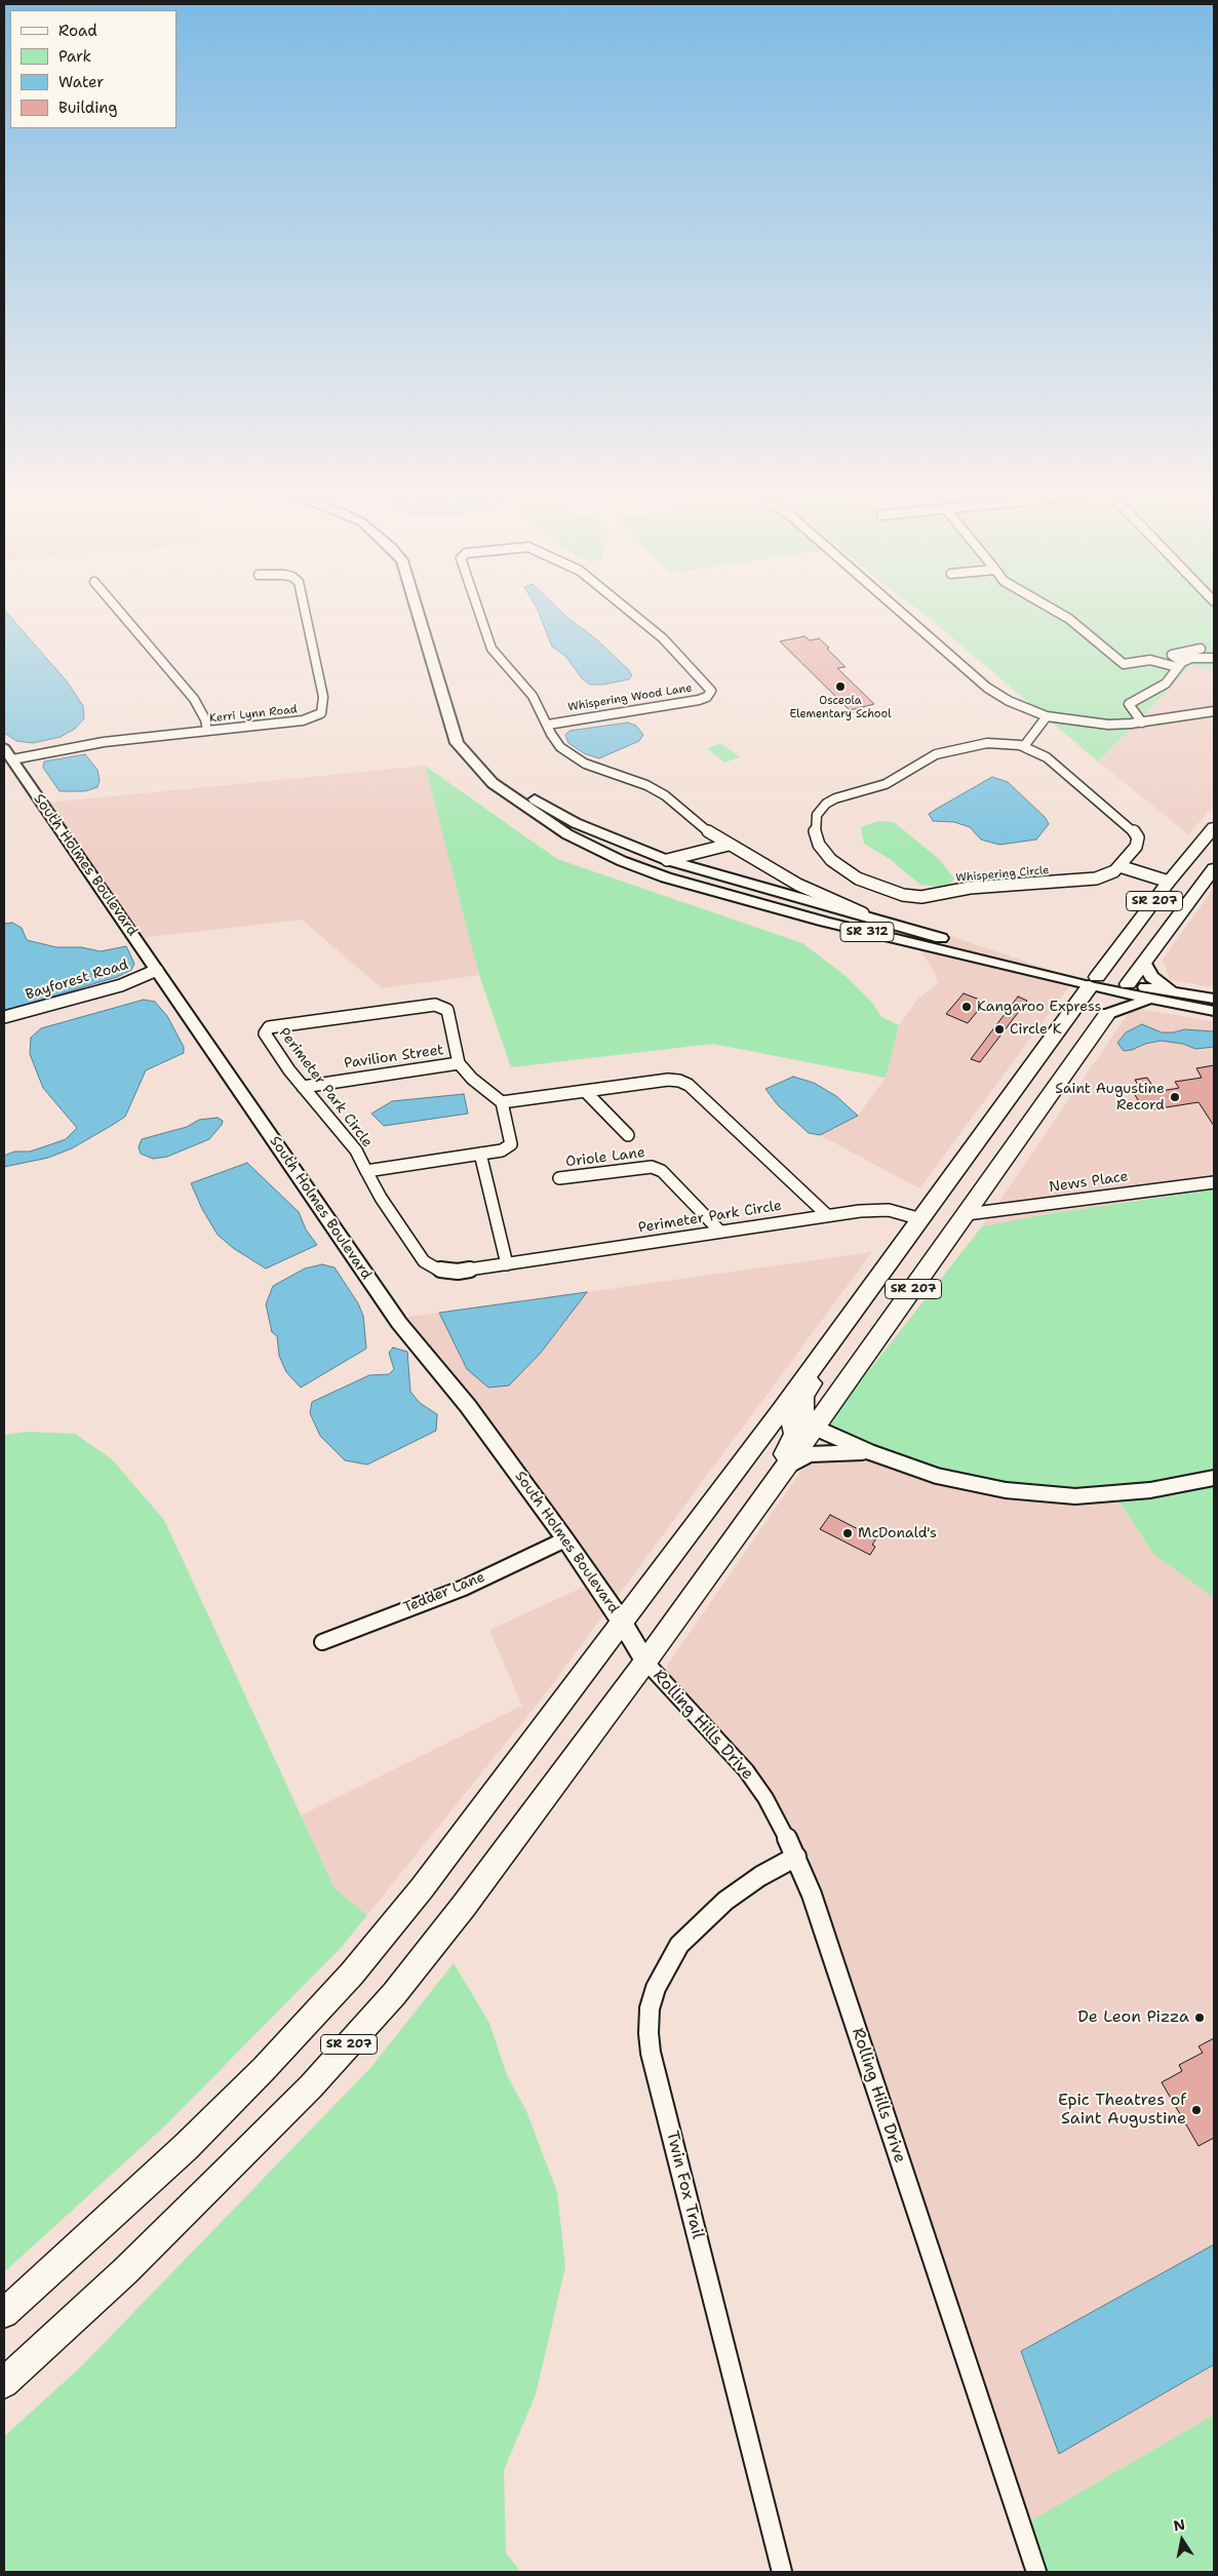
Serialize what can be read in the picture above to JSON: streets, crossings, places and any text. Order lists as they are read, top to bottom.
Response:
{
  "streets": {
    "highway": ["SR 207"],
    "main road": ["South Holmes Boulevard", "SR 312"],
    "street": [
      "Whispering Wood Lane",
      "Kerri Lynn Road",
      "Whispering Circle",
      "Bayforest Road",
      "Pavilion Street",
      "Perimeter Park Circle",
      "Oriole Lane",
      "News Place",
      "Tedder Lane",
      "Rolling Hills Drive",
      "Twin Fox Trail"
    ]
  },
  "crossings": [
    ["Whispering Wood Lane", "SR 312"],
    ["Kerri Lynn Road", "South Holmes Boulevard"],
    ["South Holmes Boulevard", "SR 207"],
    ["South Holmes Boulevard", "Bayforest Road"],
    ["South Holmes Boulevard", "Tedder Lane"],
    ["South Holmes Boulevard", "Rolling Hills Drive"],
    ["SR 207", "SR 312"],
    ["SR 207", "Perimeter Park Circle"],
    ["SR 207", "News Place"],
    ["SR 207", "Rolling Hills Drive"],
    ["Pavilion Street", "Perimeter Park Circle"],
    ["Perimeter Park Circle", "Oriole Lane"],
    ["Rolling Hills Drive", "Twin Fox Trail"]
  ],
  "places": [
    "Osceola Elementary School",
    "Kangaroo Express",
    "Circle K",
    "Saint Augustine Record",
    "McDonald's",
    "De Leon Pizza",
    "Epic Theatres of Saint Augustine"
  ],
  "legend": [
    "Road",
    "Park",
    "Water",
    "Building"
  ],
  "north": "top"
}
